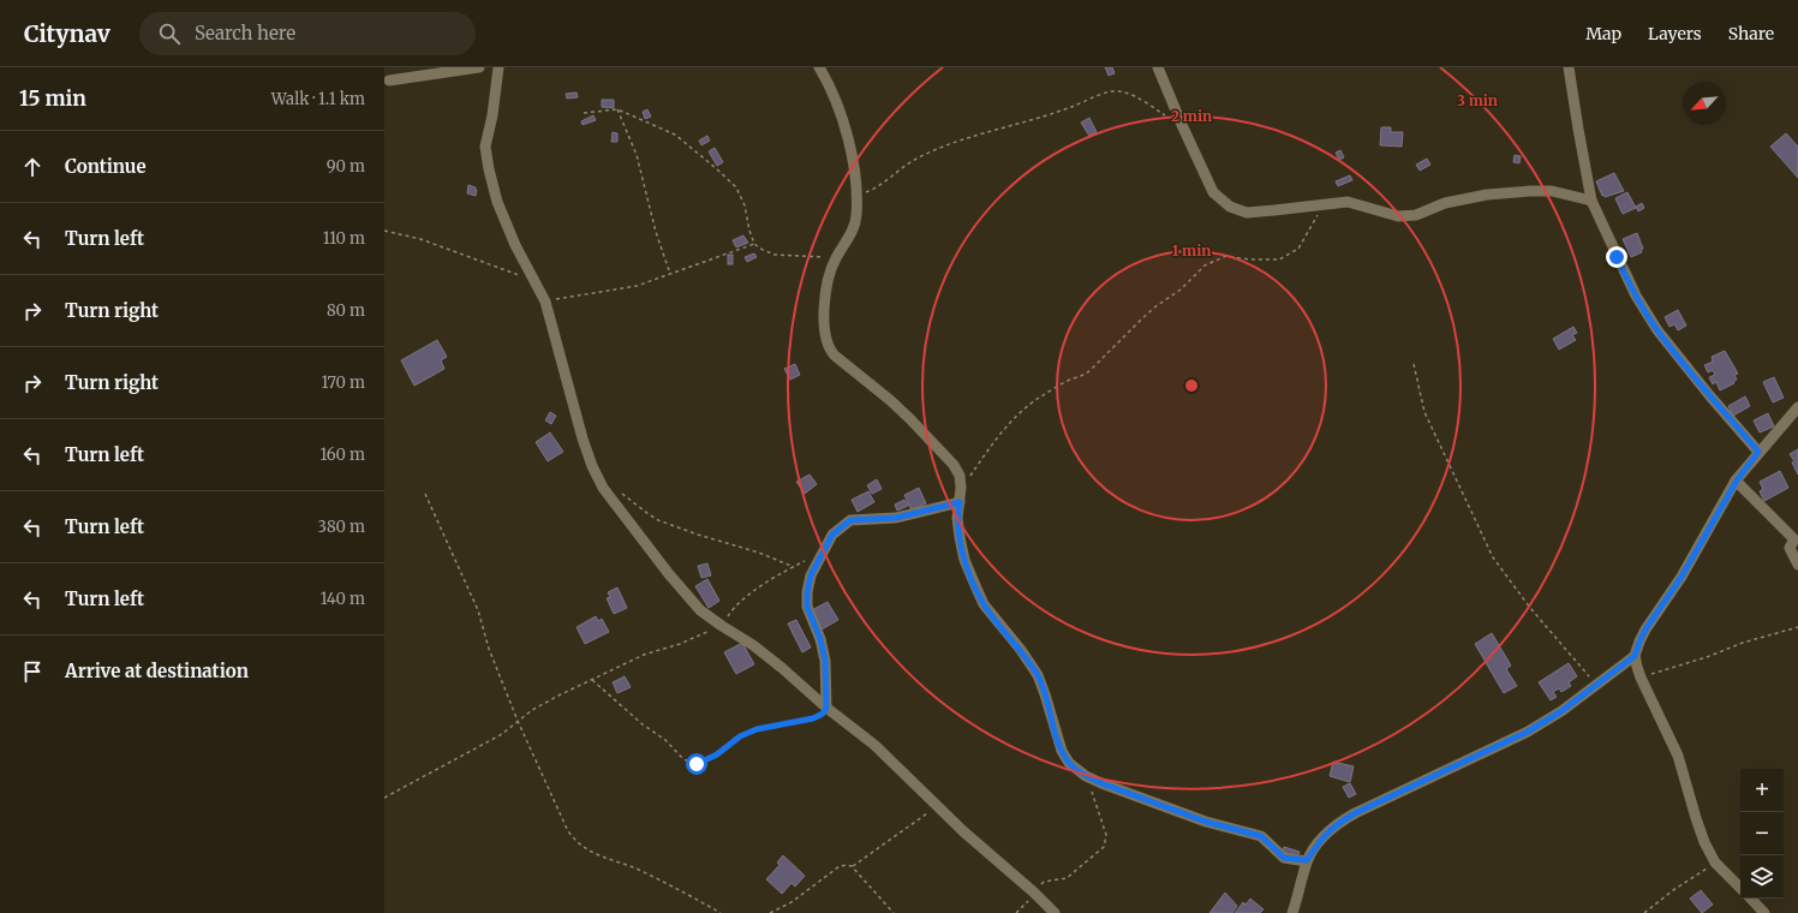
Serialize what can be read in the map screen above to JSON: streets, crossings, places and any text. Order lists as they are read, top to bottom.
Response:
{
  "north": "bottom left",
  "page": {
    "header": "Citynav",
    "search": "Search here",
    "nav": ["Map", "Layers", "Share"],
    "heading": ["15 min", "Walk · 1.1 km"],
    "list": [
      ["Continue", "90 m"],
      ["Turn left", "110 m"],
      ["Turn right", "80 m"],
      ["Turn right", "170 m"],
      ["Turn left", "160 m"],
      ["Turn left", "380 m"],
      ["Turn left", "140 m"],
      "Arrive at destination"
    ],
    "map_buttons": ["+", "−"]
  },
  "rings": ["3 min", "2 min", "1 min"]
}
